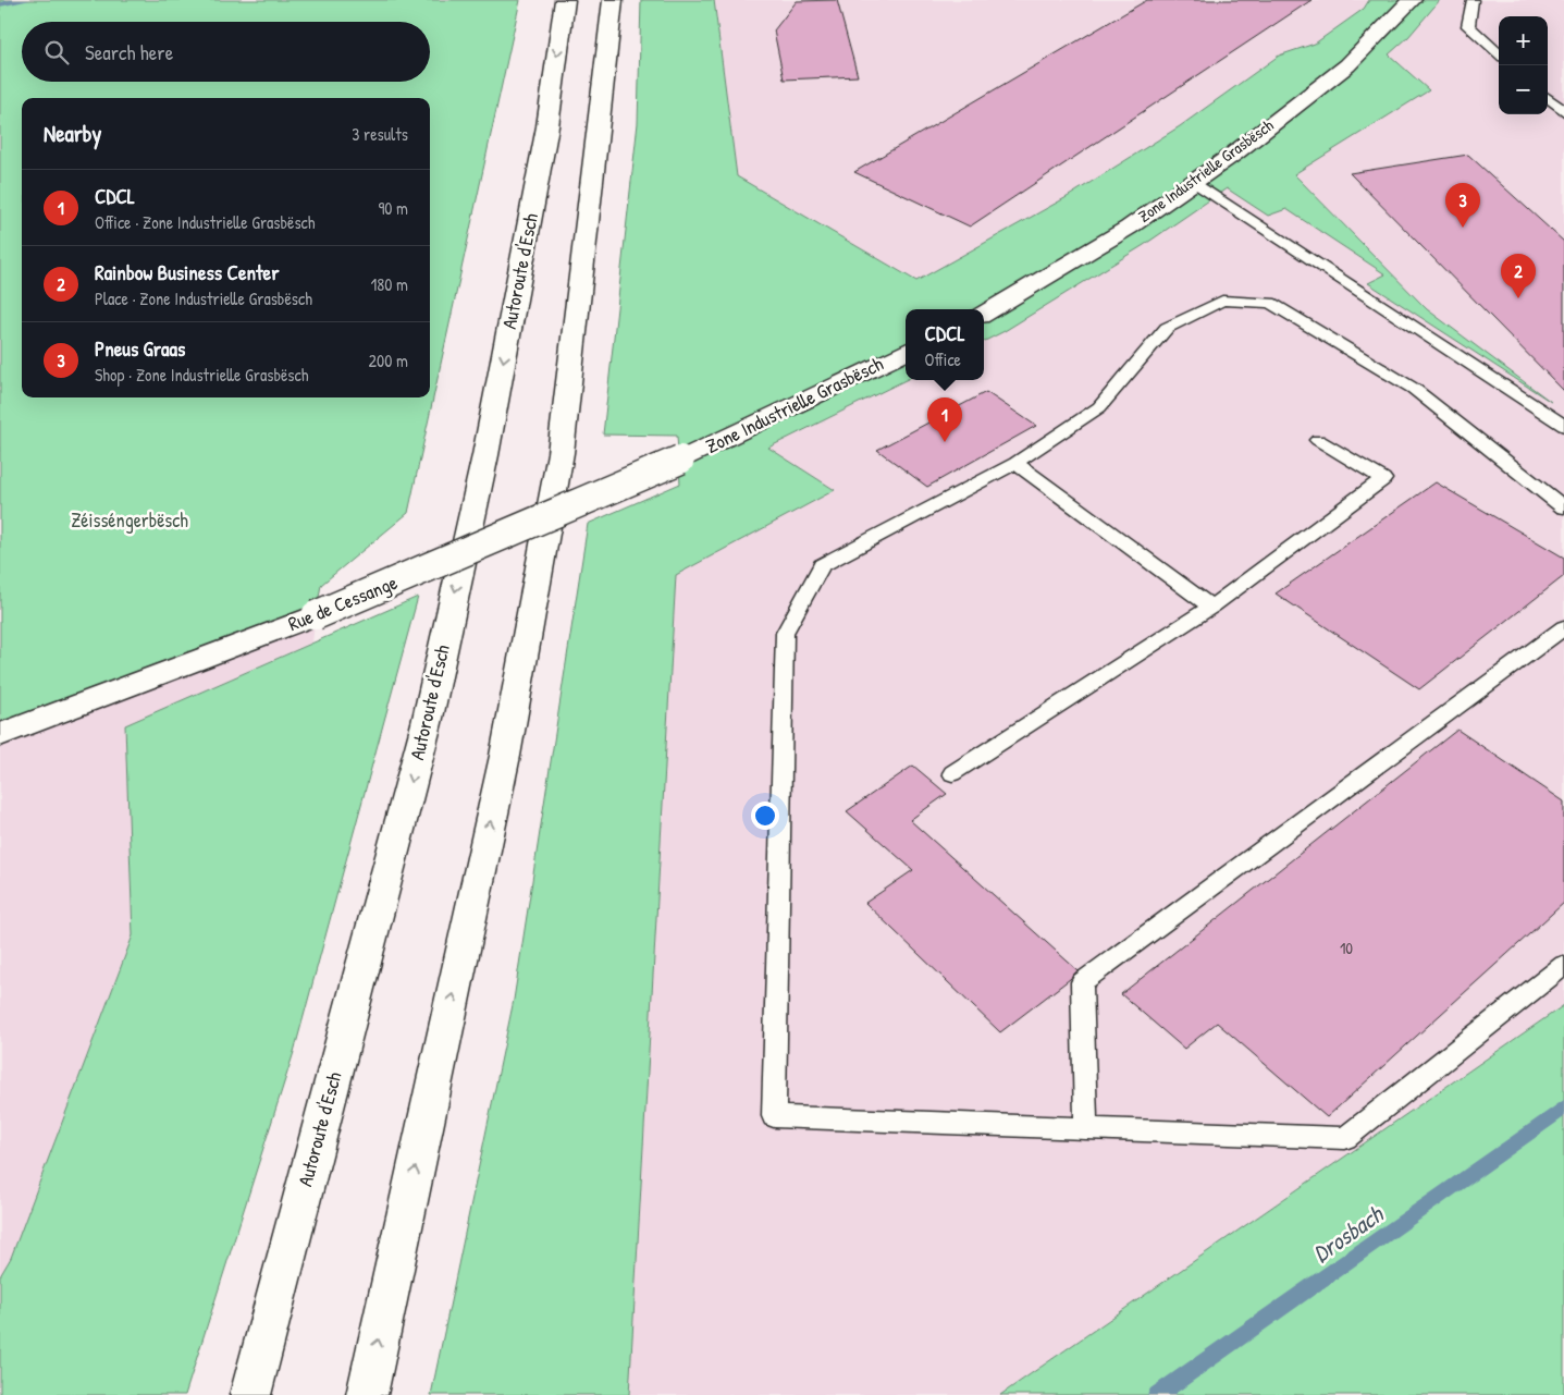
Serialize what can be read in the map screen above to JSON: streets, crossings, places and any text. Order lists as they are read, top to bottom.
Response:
{
  "streets": {
    "main road": ["Zone Industrielle Grasbësch", "Autoroute d'Esch", "Rue de Cessange"]
  },
  "crossings": [
    ["Zone Industrielle Grasbësch", "Rue de Cessange"]
  ],
  "water": ["Drosbach"],
  "parks": ["Zéisséngerbësch"],
  "house_numbers": ["10"],
  "page": {
    "map_buttons": ["+", "−"],
    "search": "Search here",
    "heading": ["Nearby", "3 results"],
    "list": [
      {
        "mark": "1",
        "name": "CDCL",
        "note": "Office · Zone Industrielle Grasbësch",
        "value": "90 m"
      },
      {
        "mark": "2",
        "name": "Rainbow Business Center",
        "note": "Place · Zone Industrielle Grasbësch",
        "value": "180 m"
      },
      {
        "mark": "3",
        "name": "Pneus Graas",
        "note": "Shop · Zone Industrielle Grasbësch",
        "value": "200 m"
      }
    ],
    "pins": ["3", "2", "1"],
    "popup": ["CDCL", "Office"]
  }
}
